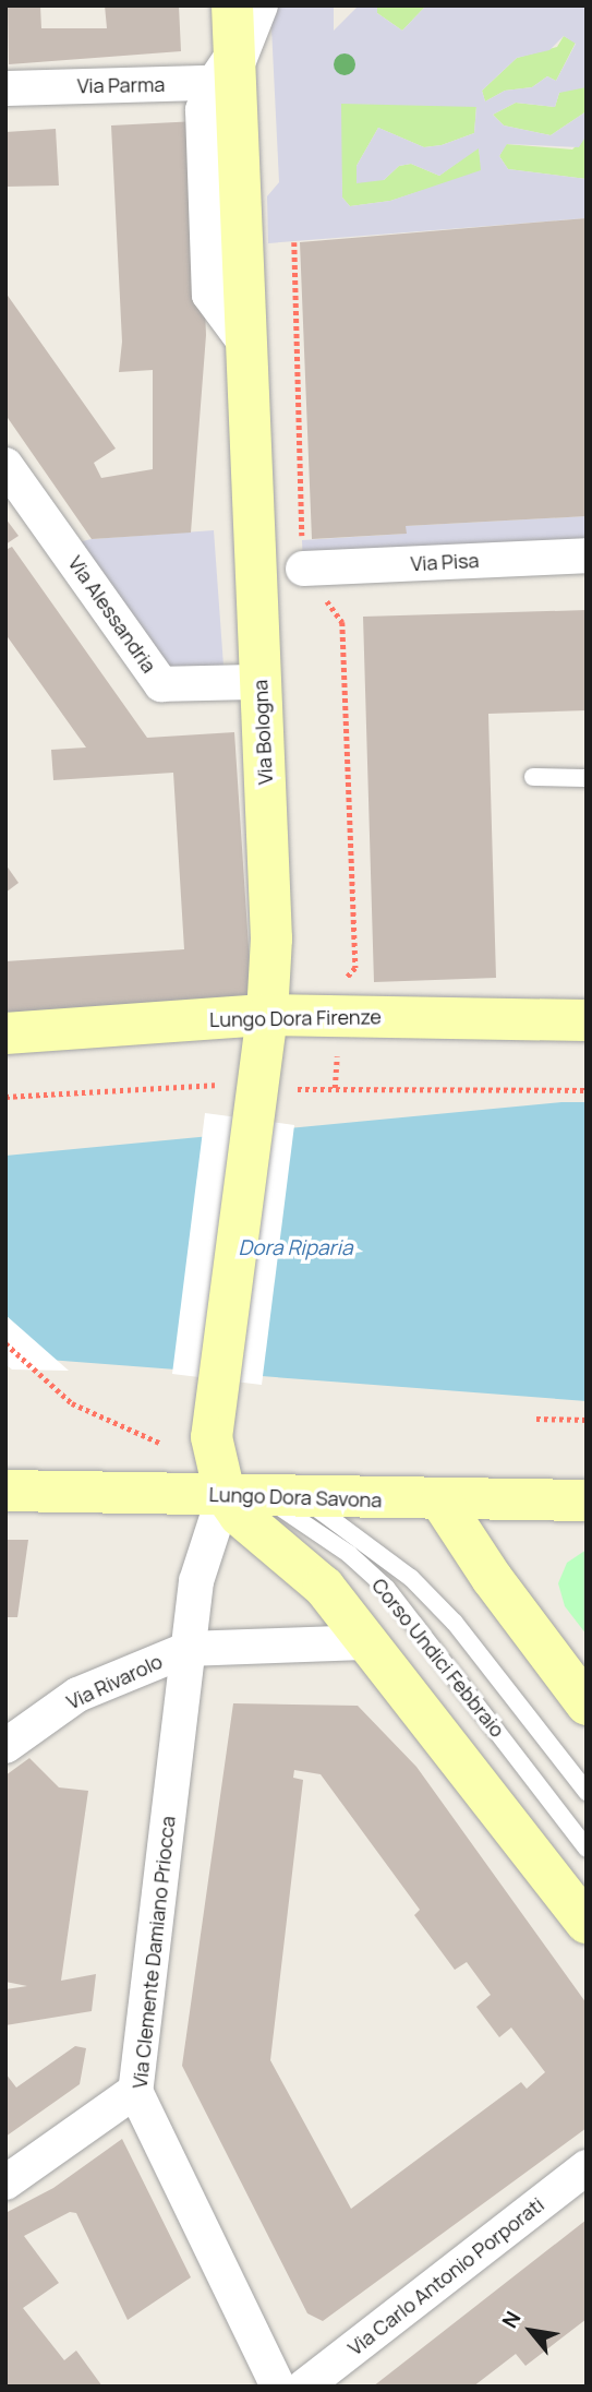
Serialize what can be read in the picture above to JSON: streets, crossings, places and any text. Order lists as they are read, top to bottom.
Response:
{
  "streets": {
    "street": [
      "Via Parma",
      "Via Pisa",
      "Via Alessandria",
      "Via Bologna",
      "Lungo Dora Firenze",
      "Lungo Dora Savona",
      "Via Rivarolo",
      "Via Clemente Damiano Priocca",
      "Via Carlo Antonio Porporati"
    ],
    "lane": ["Corso Undici Febbraio"]
  },
  "crossings": [
    ["Via Parma", "Via Bologna"],
    ["Via Alessandria", "Via Bologna"],
    ["Via Bologna", "Lungo Dora Firenze"],
    ["Via Bologna", "Lungo Dora Savona"],
    ["Via Bologna", "Corso Undici Febbraio"],
    ["Via Bologna", "Via Clemente Damiano Priocca"],
    ["Lungo Dora Savona", "Corso Undici Febbraio"],
    ["Lungo Dora Savona", "Via Clemente Damiano Priocca"],
    ["Corso Undici Febbraio", "Via Clemente Damiano Priocca"],
    ["Via Rivarolo", "Via Clemente Damiano Priocca"]
  ],
  "water": ["Dora Riparia"],
  "north": "top left"
}
